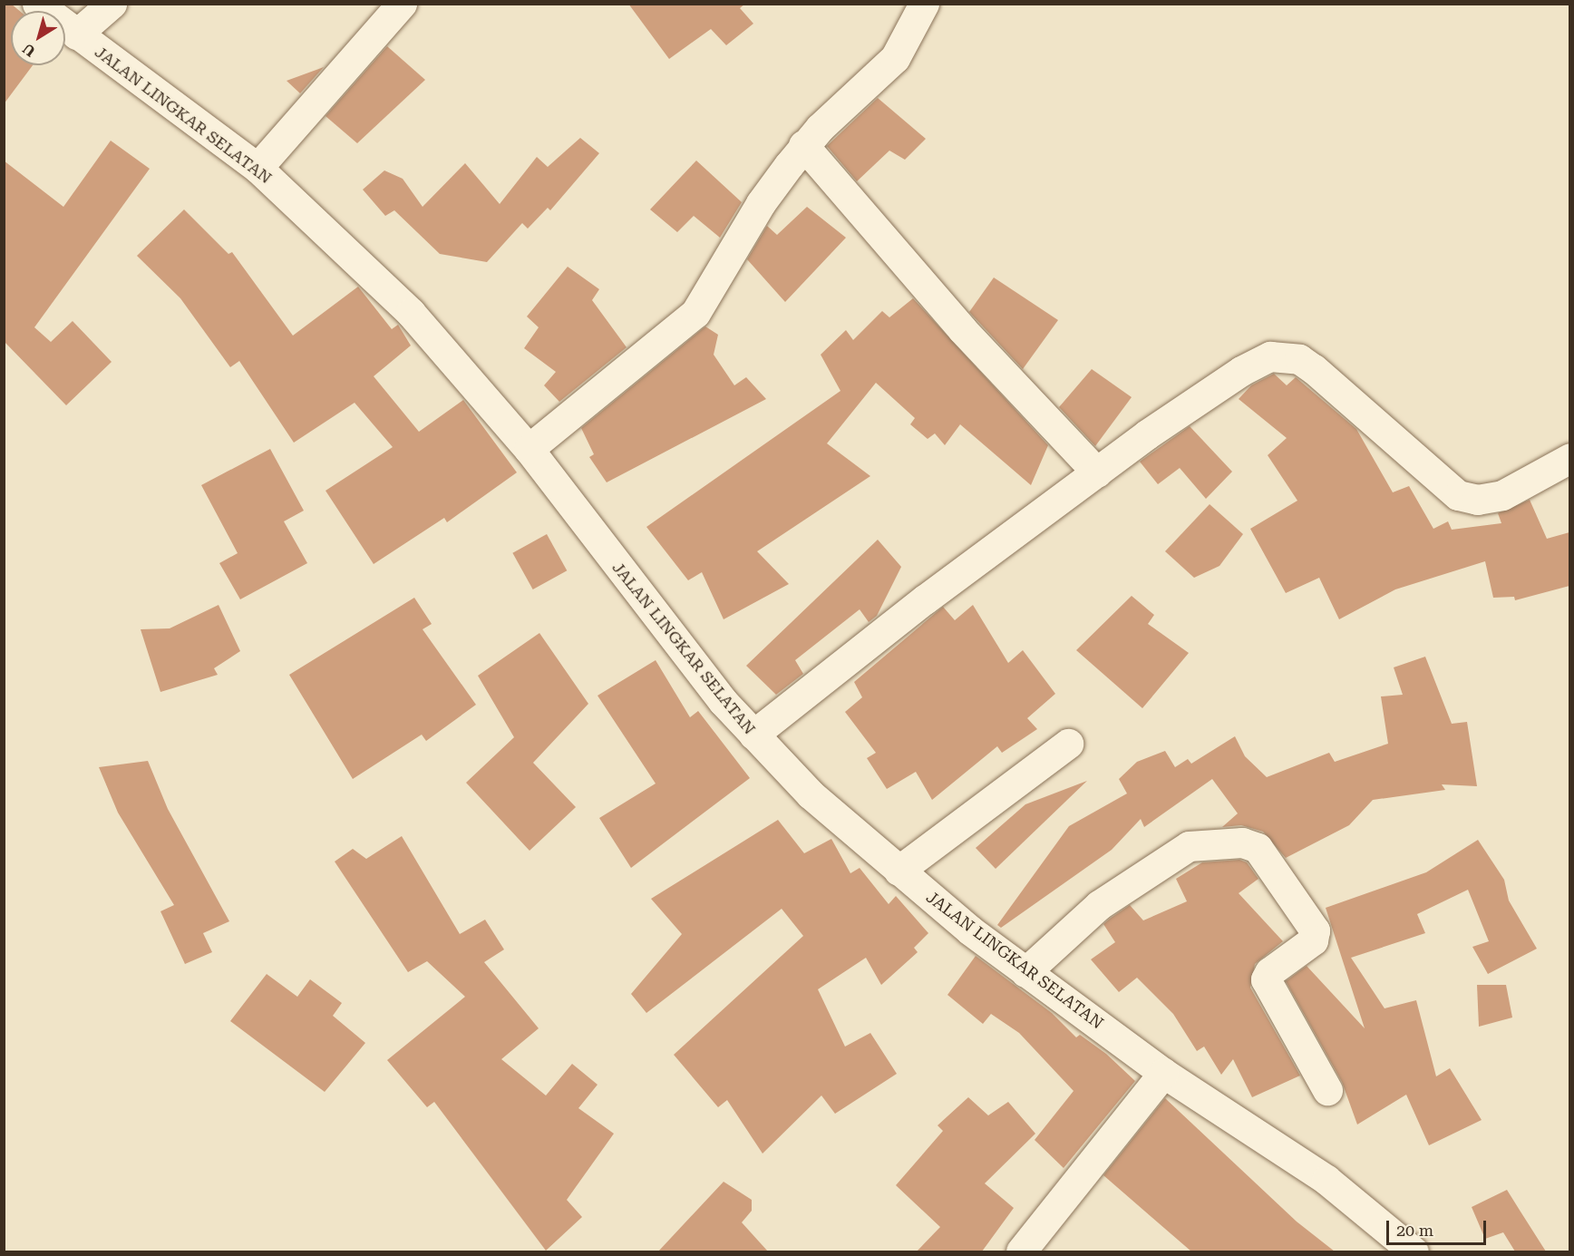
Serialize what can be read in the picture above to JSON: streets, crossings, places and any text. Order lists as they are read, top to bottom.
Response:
{
  "streets": {
    "street": ["JALAN LINGKAR SELATAN"]
  },
  "scale_bar": "20 m",
  "north": "bottom left"
}
